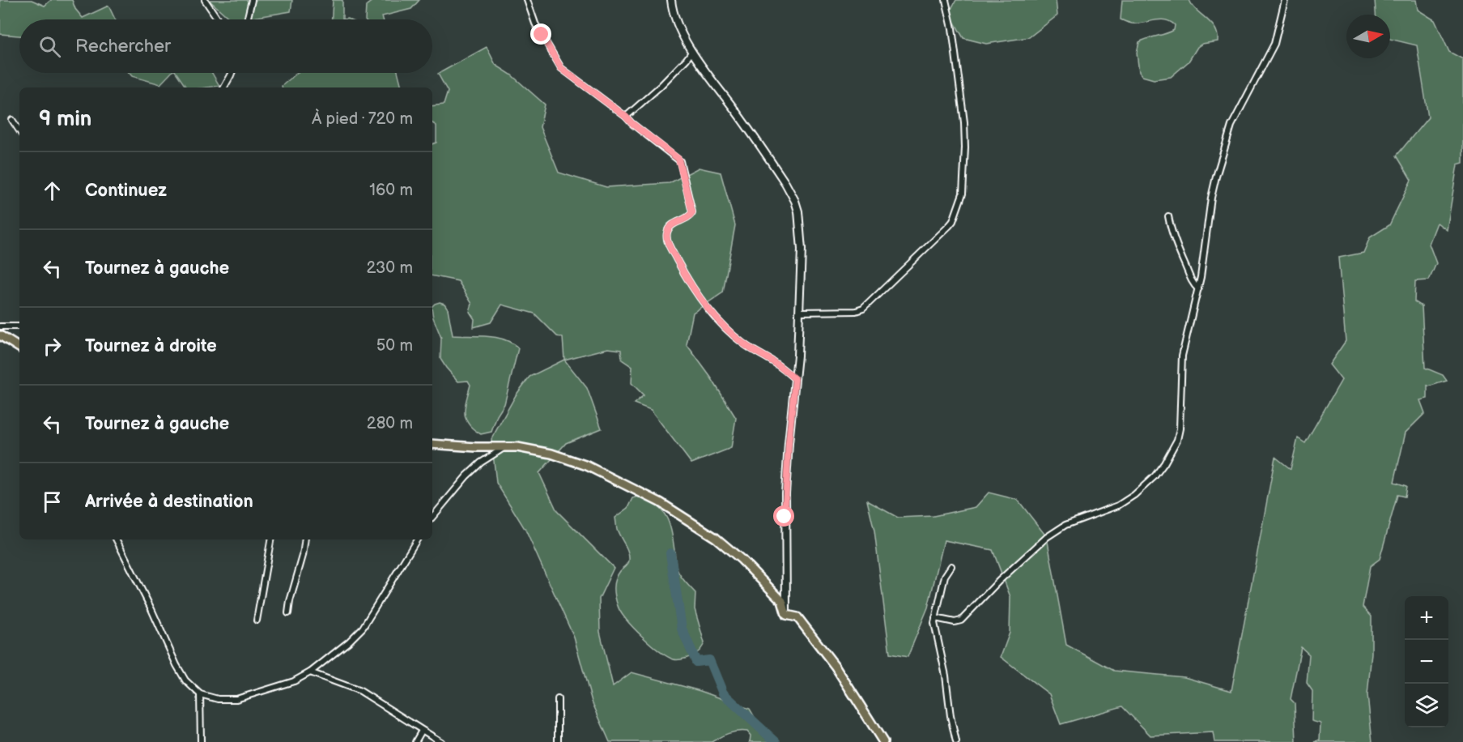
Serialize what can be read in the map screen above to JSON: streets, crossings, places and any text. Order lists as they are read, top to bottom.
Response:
{
  "north": "right",
  "page": {
    "search": "Rechercher",
    "heading": ["9 min", "À pied · 720 m"],
    "list": [
      ["Continuez", "160 m"],
      ["Tournez à gauche", "230 m"],
      ["Tournez à droite", "50 m"],
      ["Tournez à gauche", "280 m"],
      "Arrivée à destination"
    ],
    "map_buttons": ["+", "−"]
  }
}
